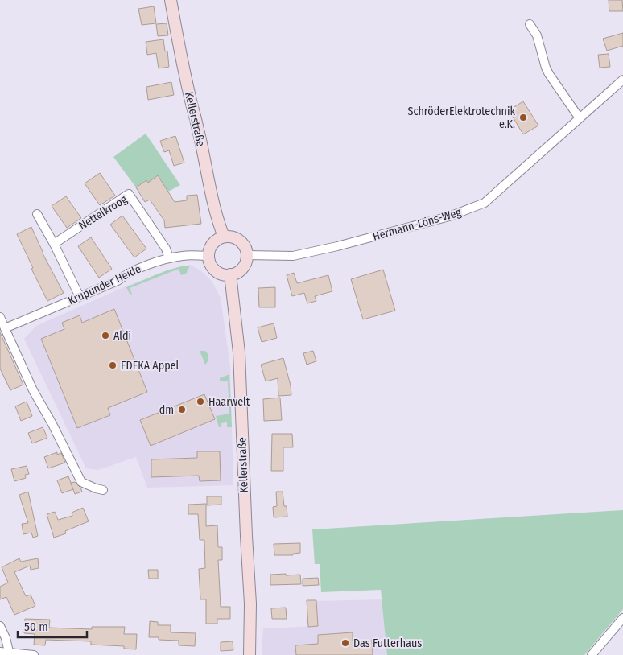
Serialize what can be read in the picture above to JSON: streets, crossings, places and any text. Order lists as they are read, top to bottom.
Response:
{
  "streets": {
    "main road": ["Kellerstraße"],
    "street": ["Nettelkroog", "Hermann-Löns-Weg", "Krupunder Heide"]
  },
  "crossings": [
    ["Kellerstraße", "Hermann-Löns-Weg"],
    ["Kellerstraße", "Krupunder Heide"],
    ["Nettelkroog", "Krupunder Heide"],
    ["Hermann-Löns-Weg", "Krupunder Heide"]
  ],
  "places": [
    "SchröderElektrotechnik e.K.",
    "Aldi",
    "EDEKA Appel",
    "Haarwelt",
    "dm",
    "Das Futterhaus"
  ],
  "scale_bar": "50 m"
}
